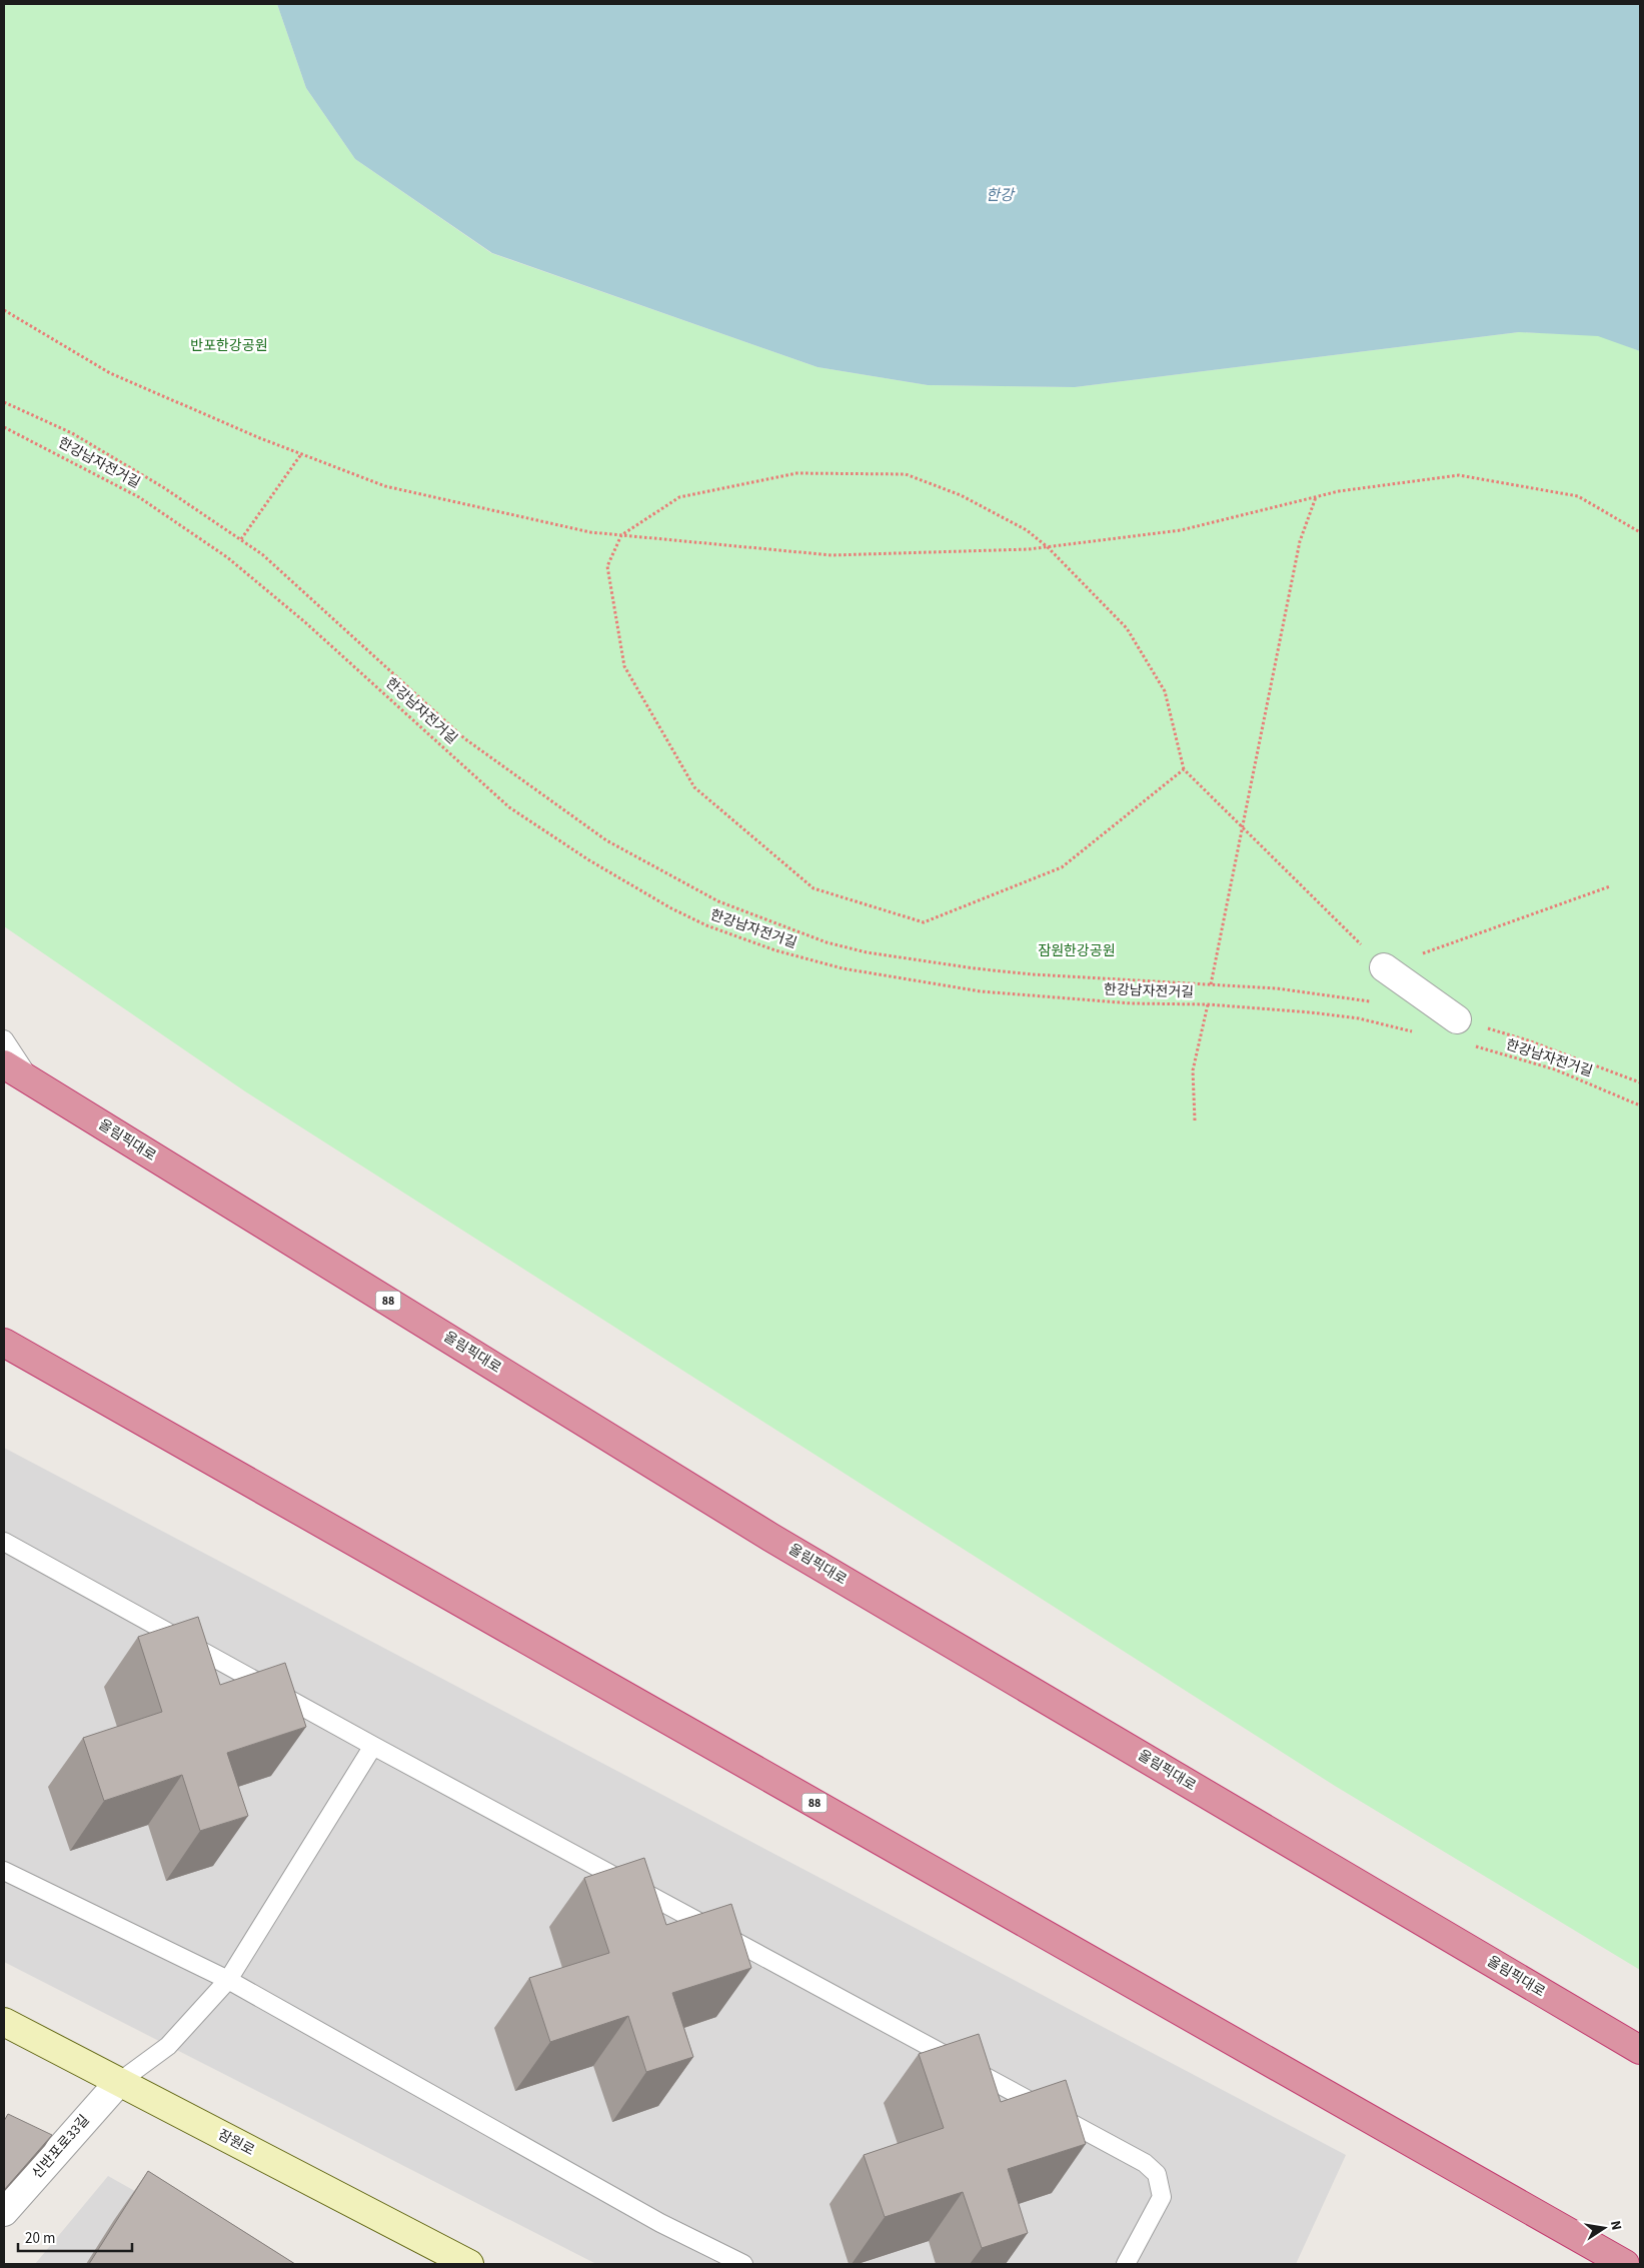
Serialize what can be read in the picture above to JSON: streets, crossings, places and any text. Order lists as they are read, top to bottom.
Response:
{
  "streets": {
    "highway": ["올림픽대로", "88"],
    "main road": ["잠원로"],
    "street": ["신반포로33길"],
    "path": ["한강남자전거길"]
  },
  "crossings": [
    ["잠원로", "신반포로33길"]
  ],
  "water": ["한강"],
  "parks": ["반포한강공원", "잠원한강공원"],
  "scale_bar": "20 m",
  "north": "right"
}
